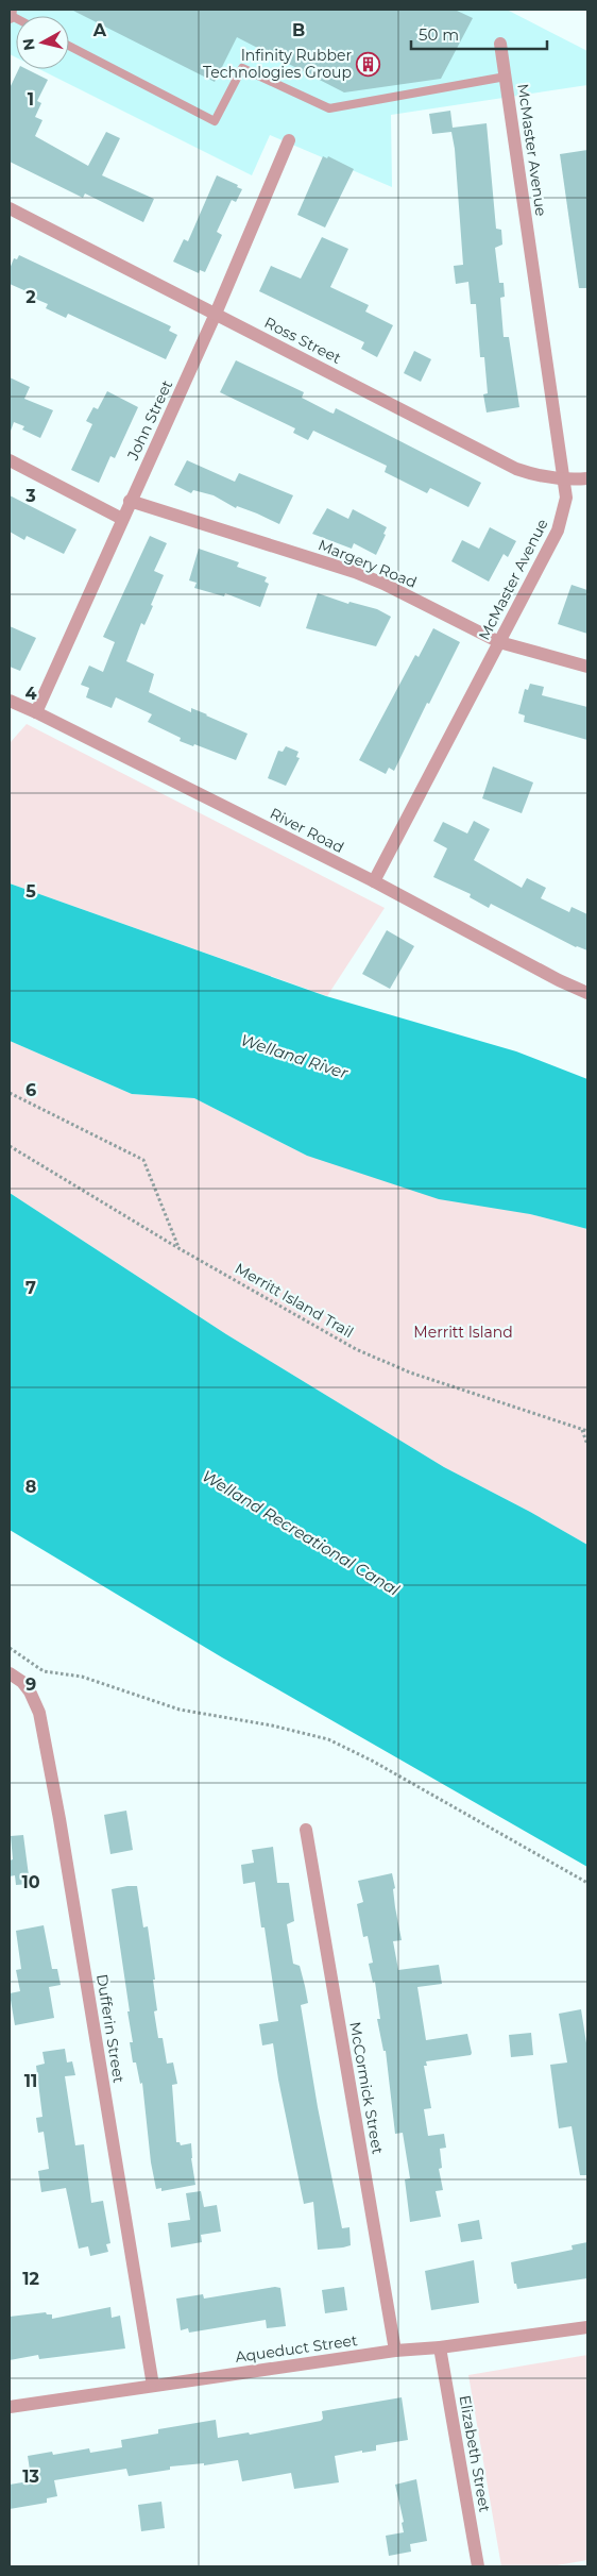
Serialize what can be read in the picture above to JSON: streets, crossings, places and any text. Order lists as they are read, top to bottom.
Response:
{
  "streets": {
    "street": [
      "McMaster Avenue",
      "Ross Street",
      "John Street",
      "Margery Road",
      "River Road",
      "Dufferin Street",
      "McCormick Street",
      "Aqueduct Street",
      "Elizabeth Street"
    ],
    "path": ["Merritt Island Trail"]
  },
  "crossings": [
    ["McMaster Avenue", "Ross Street"],
    ["McMaster Avenue", "Margery Road"],
    ["McMaster Avenue", "River Road"],
    ["Ross Street", "John Street"],
    ["John Street", "Margery Road"],
    ["John Street", "River Road"],
    ["Dufferin Street", "Aqueduct Street"],
    ["McCormick Street", "Aqueduct Street"],
    ["Aqueduct Street", "Elizabeth Street"]
  ],
  "water": ["Welland River", "Welland Recreational Canal"],
  "parks": ["Merritt Island"],
  "places": {
    "building": ["Infinity Rubber Technologies Group"]
  },
  "scale_bar": "50 m",
  "north": "left",
  "grid": {
    "columns": ["A", "B"],
    "rows": [
      "1",
      "2",
      "3",
      "4",
      "5",
      "6",
      "7",
      "8",
      "9",
      "10",
      "11",
      "12",
      "13"
    ]
  }
}
